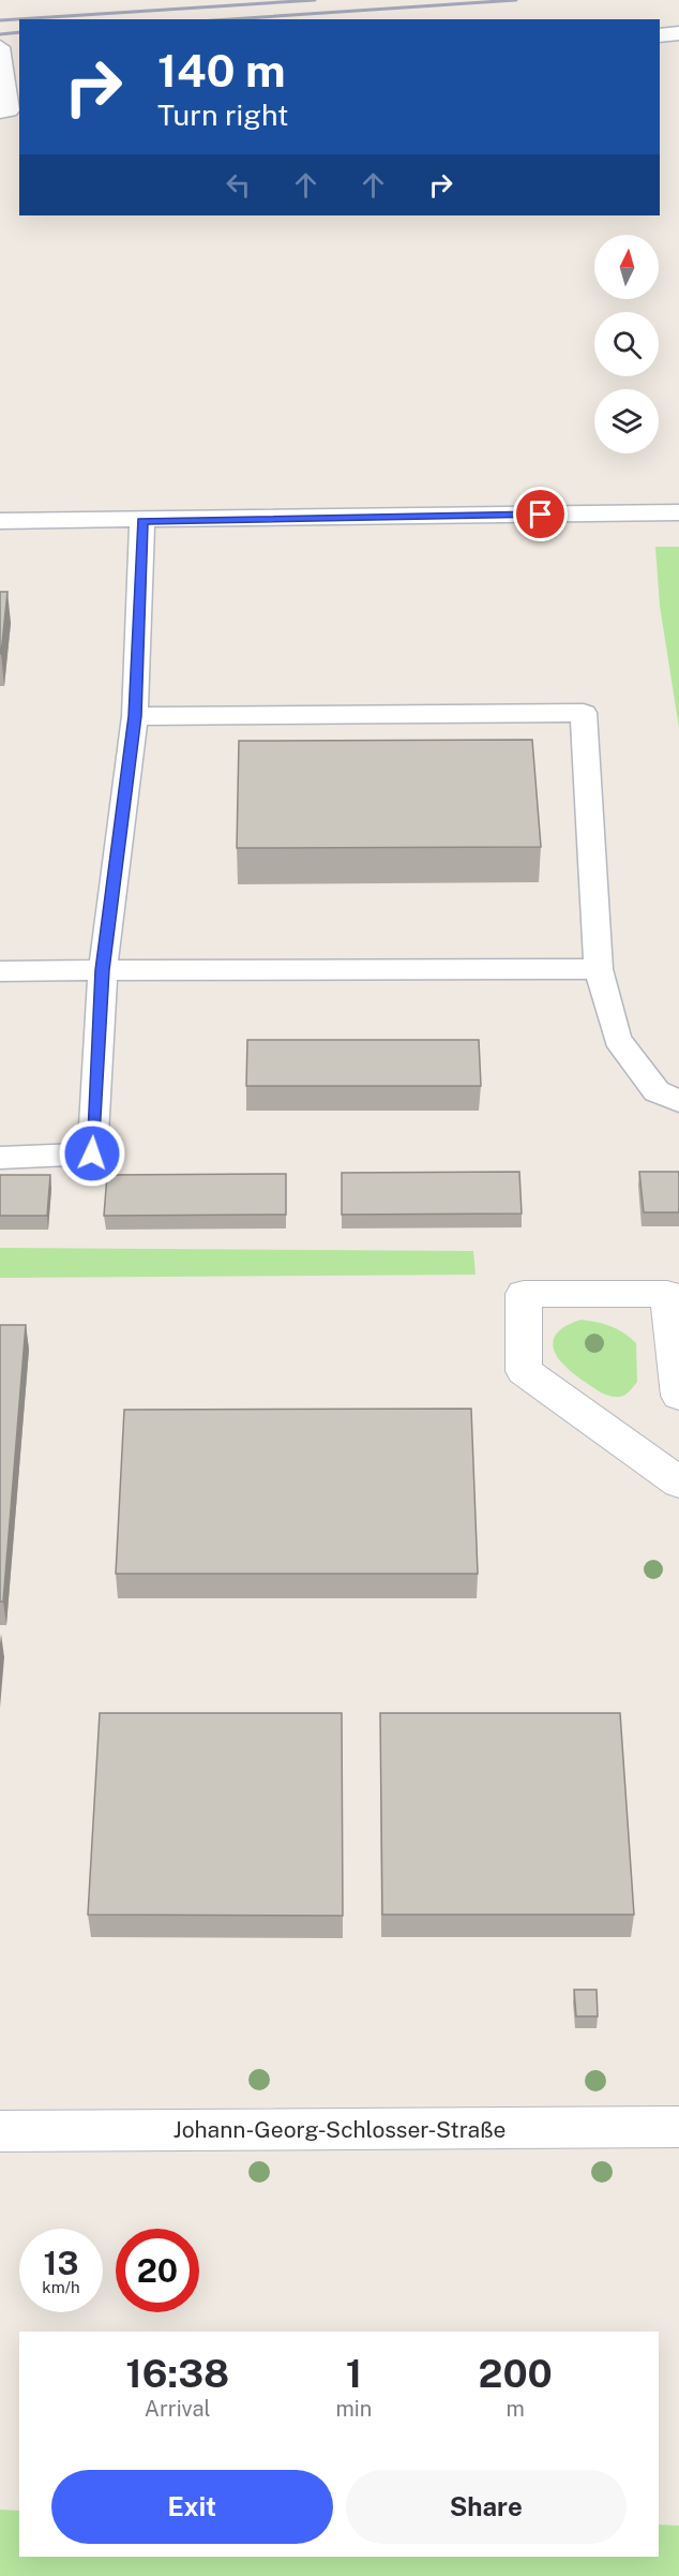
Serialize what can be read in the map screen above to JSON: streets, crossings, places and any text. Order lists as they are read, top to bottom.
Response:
{
  "streets": {
    "street": ["Johann-Georg-Schlosser-Straße"]
  },
  "north": "top",
  "page": {
    "turn": ["140 m", "Turn right"],
    "speed": "13 km/h",
    "limit": "20",
    "eta": [
      "16:38",
      "Arrival",
      "1",
      "min",
      "200",
      "m"
    ],
    "buttons": ["Exit", "Share"]
  }
}
